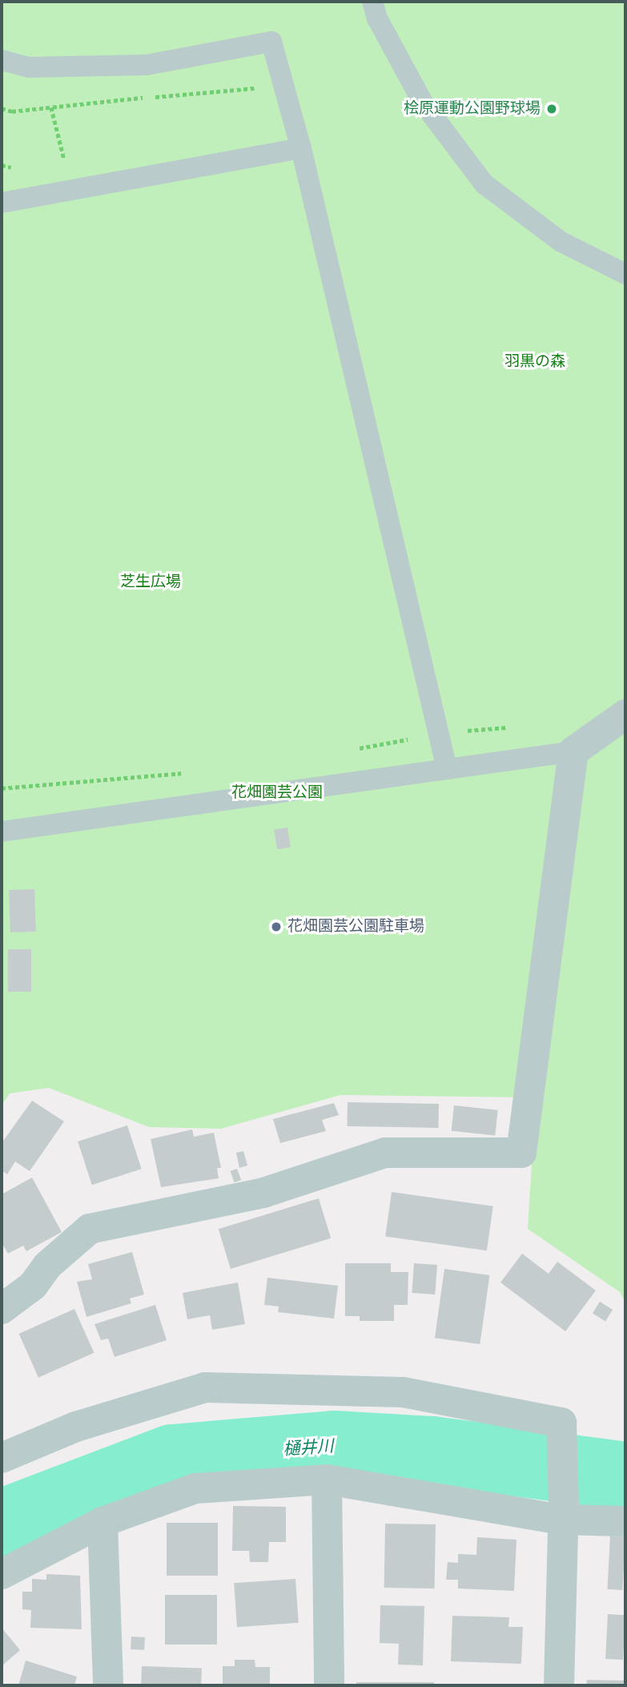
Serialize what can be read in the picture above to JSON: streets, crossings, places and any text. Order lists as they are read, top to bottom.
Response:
{
  "water": ["樋井川"],
  "parks": ["羽黒の森", "芝生広場", "花畑園芸公園"],
  "places": ["桧原運動公園野球場", "花畑園芸公園駐車場"]
}
